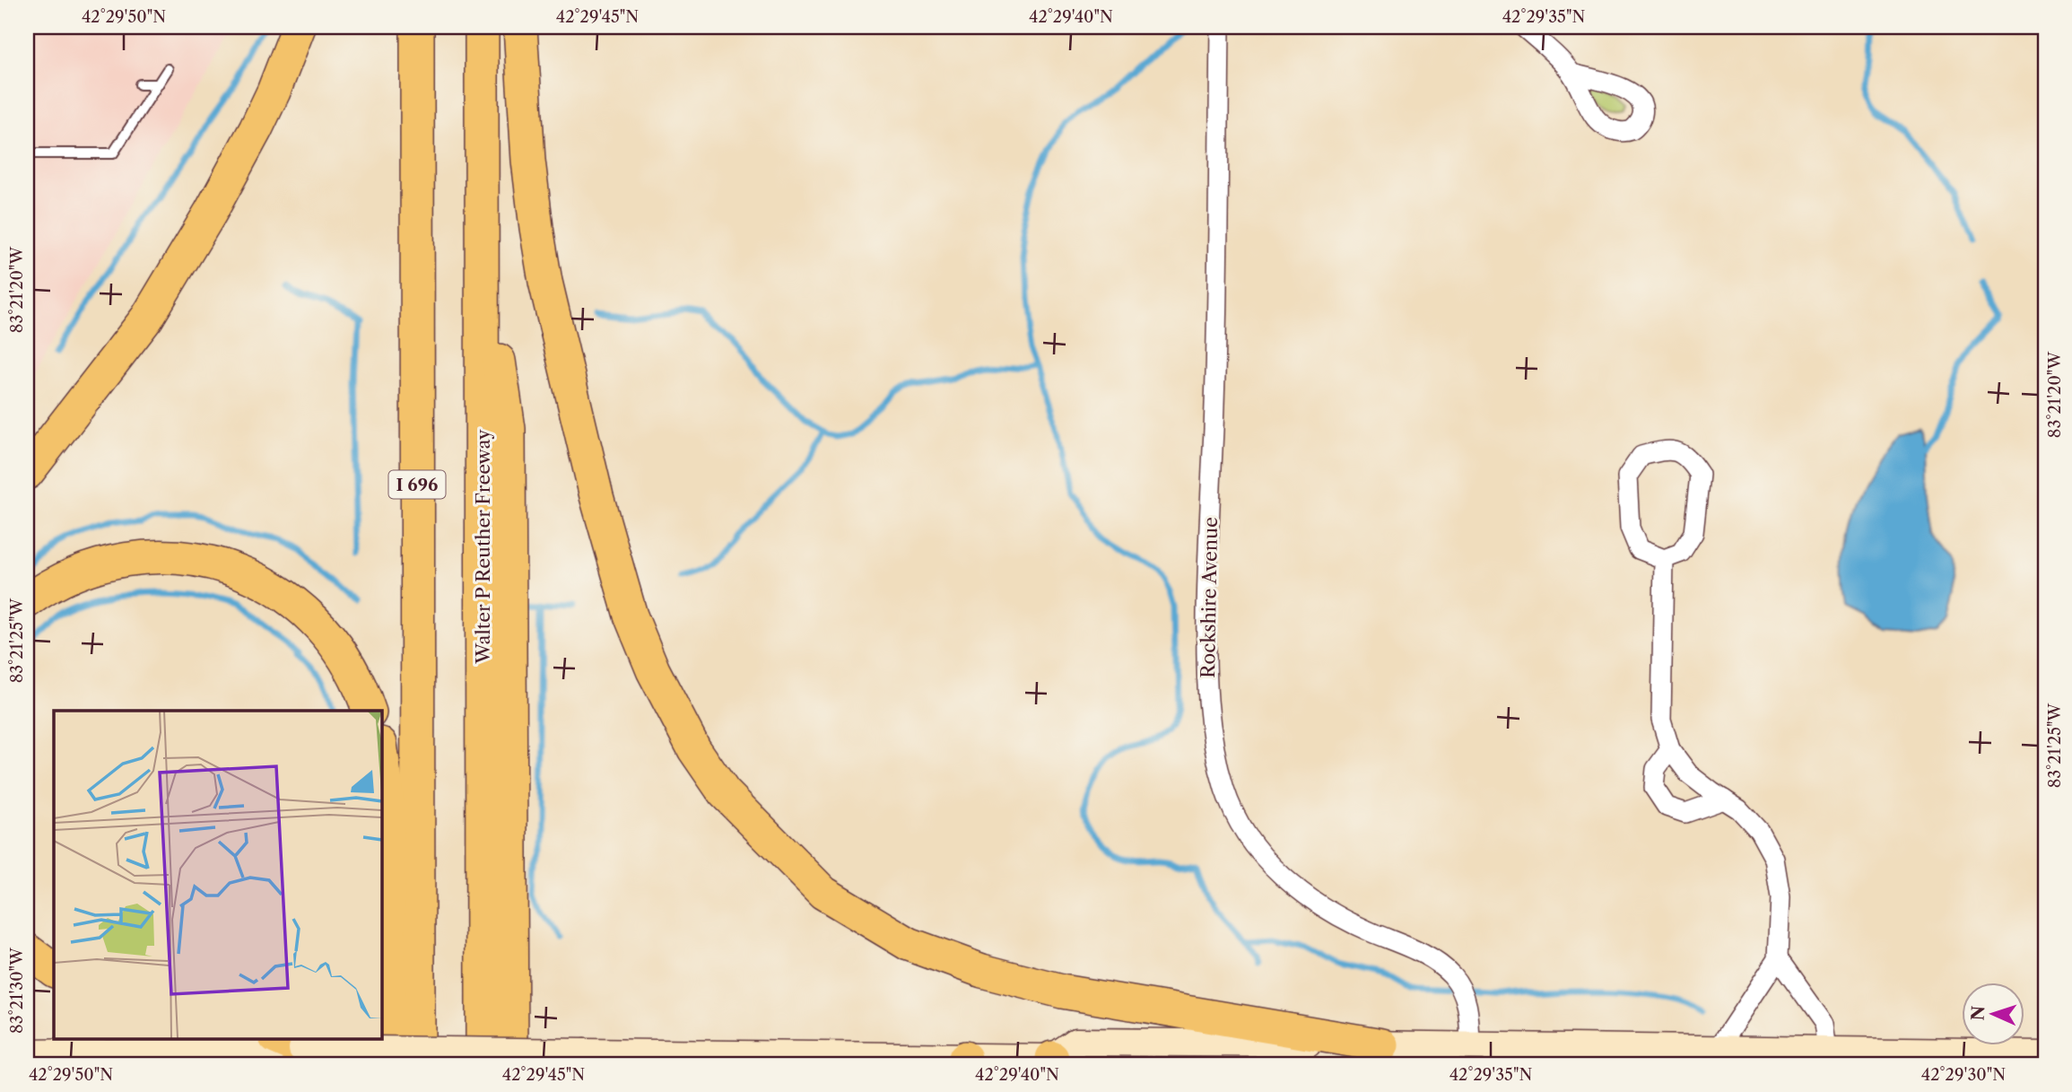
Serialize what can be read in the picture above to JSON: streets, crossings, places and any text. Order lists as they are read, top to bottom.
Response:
{
  "streets": {
    "highway": ["I 696", "Walter P Reuther Freeway"],
    "street": ["Rockshire Avenue"]
  },
  "north": "left",
  "coordinates": [
    "42°29'50\"N",
    "42°29'45\"N",
    "42°29'40\"N",
    "42°29'35\"N",
    "83°21'20\"W",
    "83°21'25\"W",
    "83°21'30\"W",
    "42°29'30\"N"
  ]
}
